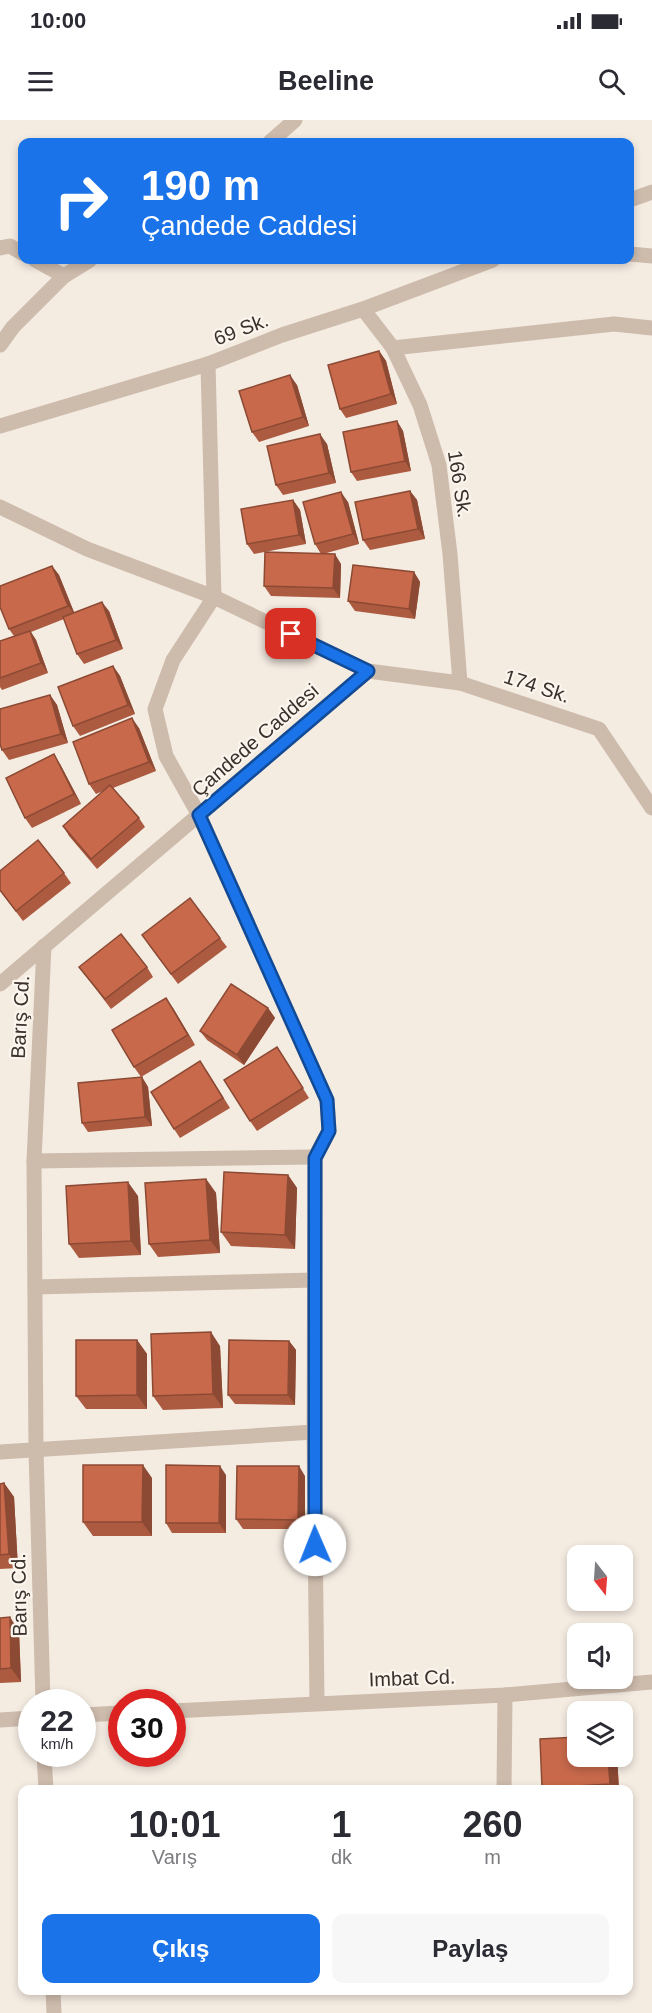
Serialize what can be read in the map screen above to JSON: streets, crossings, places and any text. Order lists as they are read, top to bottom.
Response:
{
  "streets": {
    "street": [
      "69 Sk.",
      "166 Sk.",
      "174 Sk.",
      "Çandede Caddesi",
      "Barış Cd.",
      "Imbat Cd."
    ]
  },
  "crossings": [
    ["69 Sk.", "166 Sk."],
    ["166 Sk.", "174 Sk."],
    ["174 Sk.", "Çandede Caddesi"],
    ["Çandede Caddesi", "Barış Cd."]
  ],
  "north": "bottom",
  "page": {
    "status": "10:00",
    "header": "Beeline",
    "turn": ["190 m", "Çandede Caddesi"],
    "speed": "22 km/h",
    "limit": "30",
    "eta": [
      "10:01",
      "Varış",
      "1",
      "dk",
      "260",
      "m"
    ],
    "buttons": ["Çıkış", "Paylaş"]
  }
}
